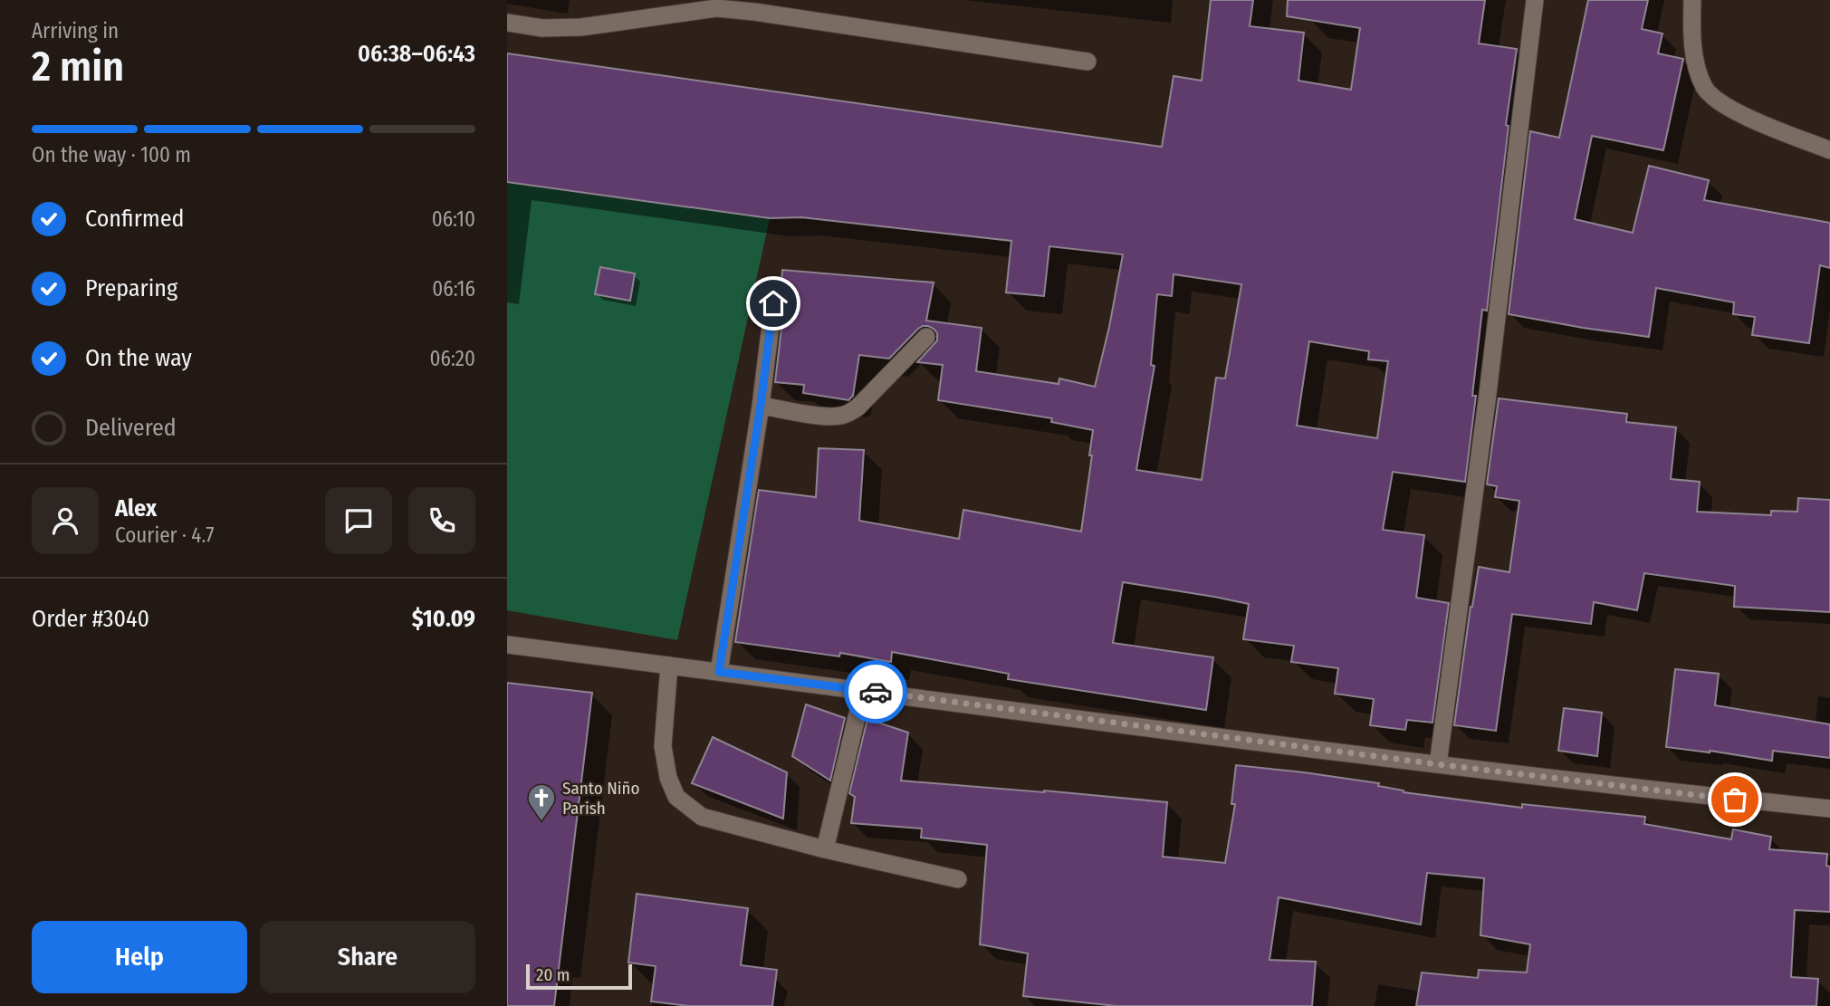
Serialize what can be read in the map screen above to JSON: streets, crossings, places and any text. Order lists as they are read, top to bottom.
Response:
{
  "places": {
    "church": ["Santo Niño Parish"]
  },
  "scale_bar": "20 m",
  "page": {
    "heading": ["2 min", "Arriving in", "06:38–06:43"],
    "panel": [
      "Alex",
      "Courier · 4.7",
      "Order #3040",
      "$10.09"
    ],
    "bar": "On the way · 100 m",
    "list": [
      ["Confirmed", "06:10"],
      ["Preparing", "06:16"],
      ["On the way", "06:20"],
      "Delivered"
    ],
    "buttons": ["Help", "Share"],
    "scale": "20 m"
  }
}
